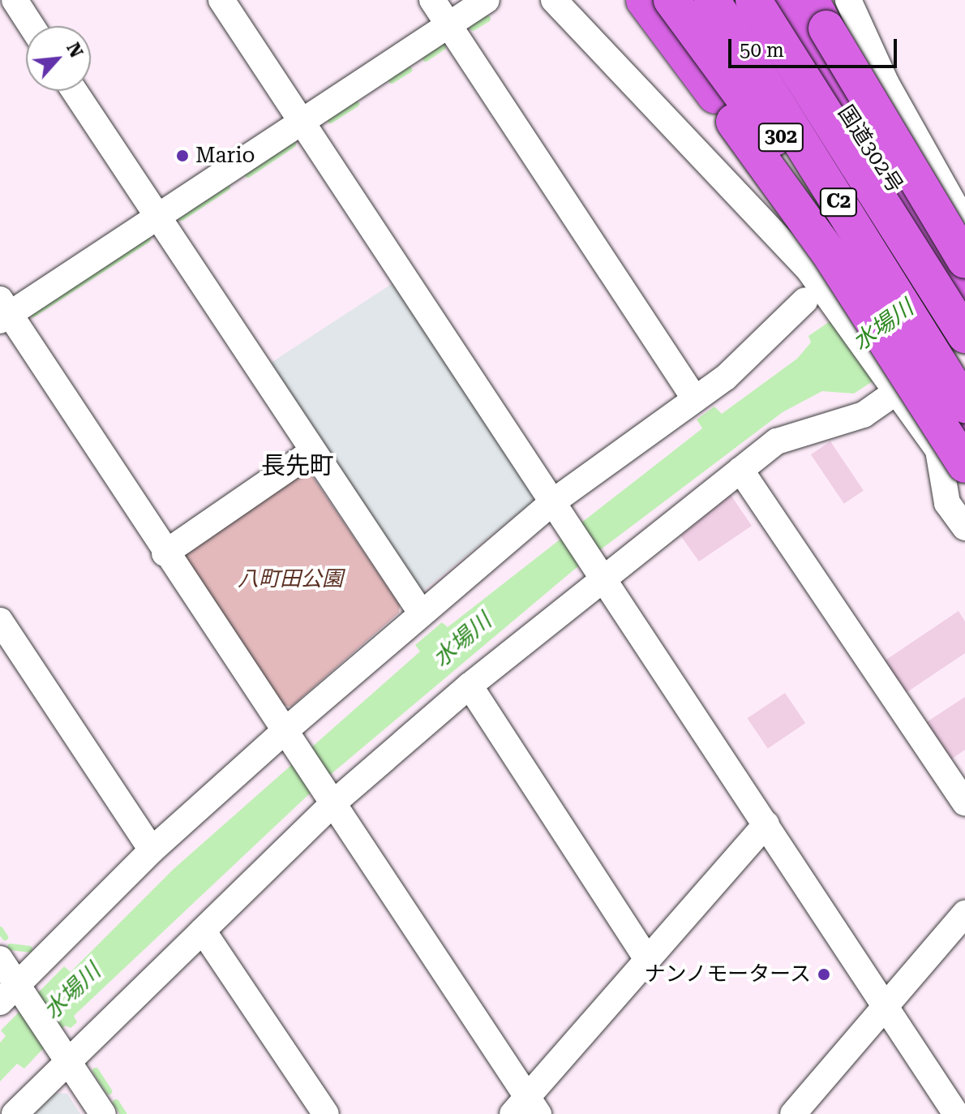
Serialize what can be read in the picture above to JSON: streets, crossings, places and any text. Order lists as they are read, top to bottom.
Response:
{
  "streets": {
    "highway": ["302", "国道302号", "C2"]
  },
  "crossings": [
    ["302", "C2"]
  ],
  "districts": ["長先町"],
  "water": ["水場川"],
  "parks": ["八町田公園"],
  "places": ["Mario", "ナンノモータース"],
  "scale_bar": "50 m",
  "north": "top right"
}
